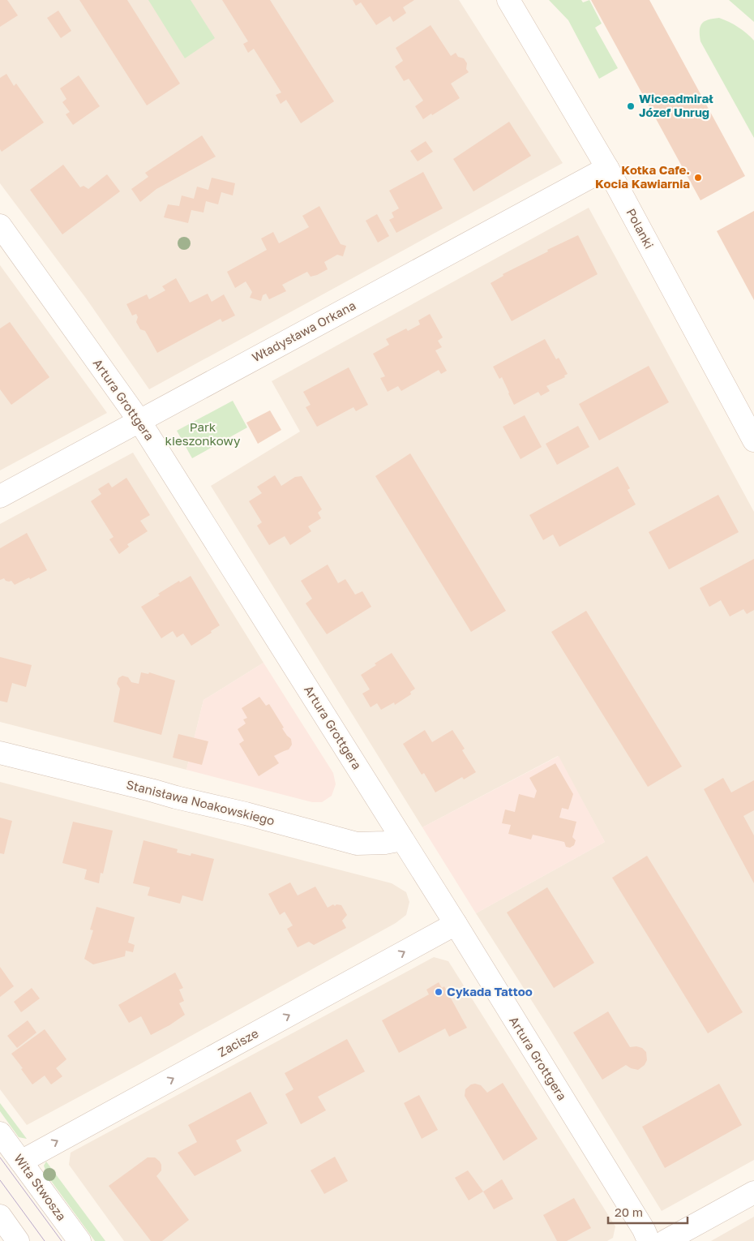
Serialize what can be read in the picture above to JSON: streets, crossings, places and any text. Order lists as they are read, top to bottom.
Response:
{
  "streets": {
    "street": [
      "Polanki",
      "Władysława Orkana",
      "Artura Grottgera",
      "Stanisława Noakowskiego",
      "Zacisze",
      "Wita Stwosza"
    ]
  },
  "crossings": [
    ["Polanki", "Władysława Orkana"],
    ["Władysława Orkana", "Artura Grottgera"],
    ["Artura Grottgera", "Stanisława Noakowskiego"],
    ["Artura Grottgera", "Zacisze"],
    ["Zacisze", "Wita Stwosza"]
  ],
  "one_way": ["Zacisze"],
  "parks": ["Park kieszonkowy"],
  "places": ["Wiceadmirał Józef Unrug", "Kotka Cafe. Kocia Kawiarnia", "Cykada Tattoo"],
  "scale_bar": "20 m"
}
